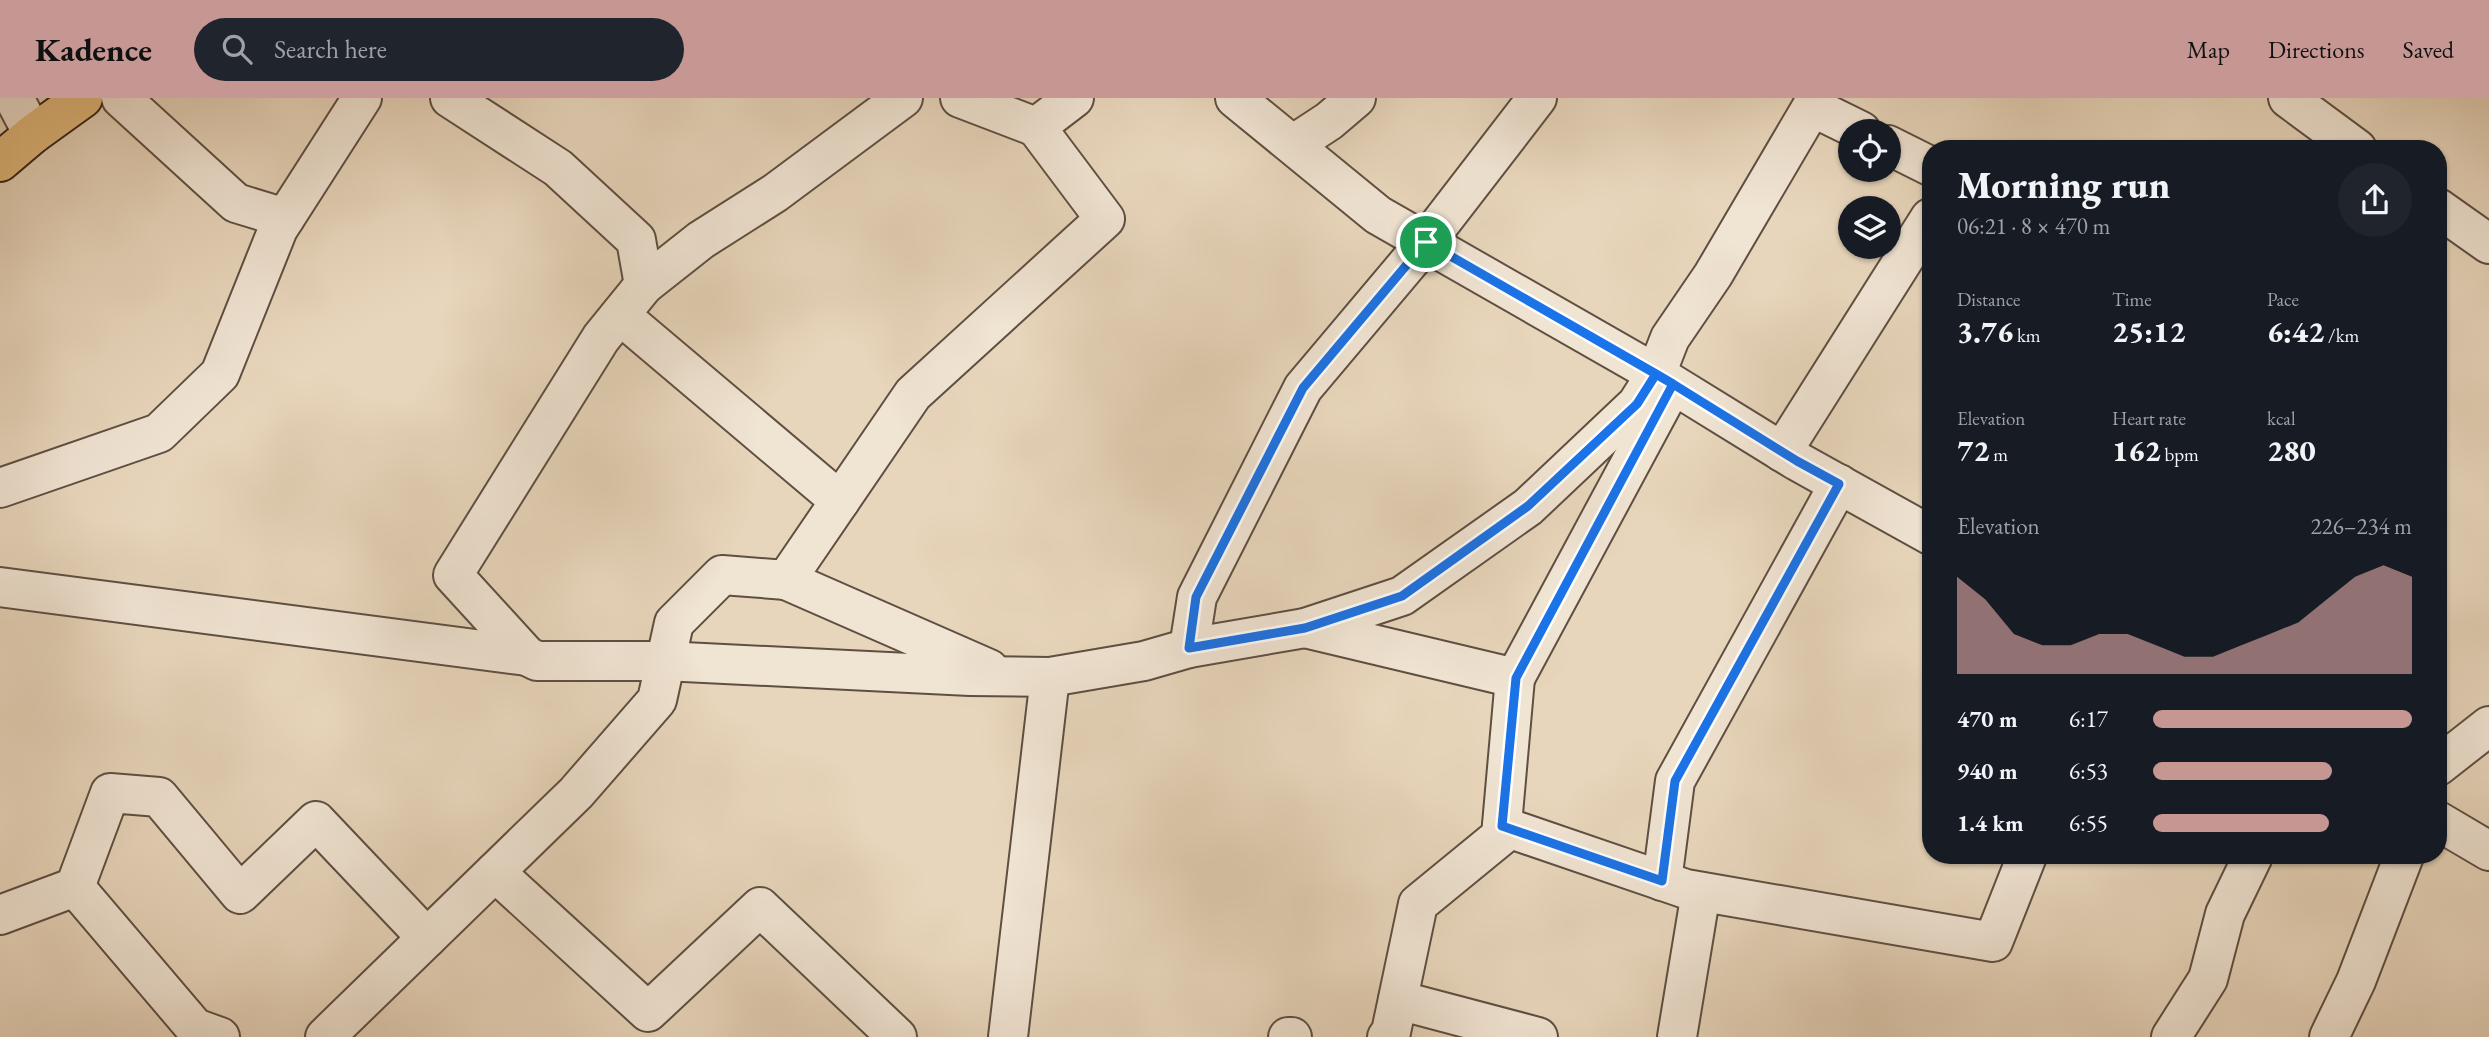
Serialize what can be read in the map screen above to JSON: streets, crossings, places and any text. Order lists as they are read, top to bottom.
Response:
{
  "page": {
    "header": "Kadence",
    "search": "Search here",
    "nav": ["Map", "Directions", "Saved"],
    "heading": ["Morning run", "06:21 · 8 × 470 m"],
    "stats": [
      ["Distance", "3.76 km"],
      ["Time", "25:12"],
      ["Pace", "6:42 /km"],
      ["Elevation", "72 m"],
      ["Heart rate", "162 bpm"],
      ["kcal", "280"]
    ],
    "chart": ["Elevation", "226–234 m"],
    "list": [
      {
        "name": "470 m",
        "note": "6:17"
      },
      {
        "name": "940 m",
        "note": "6:53"
      },
      {
        "name": "1.4 km",
        "note": "6:55"
      }
    ]
  }
}
